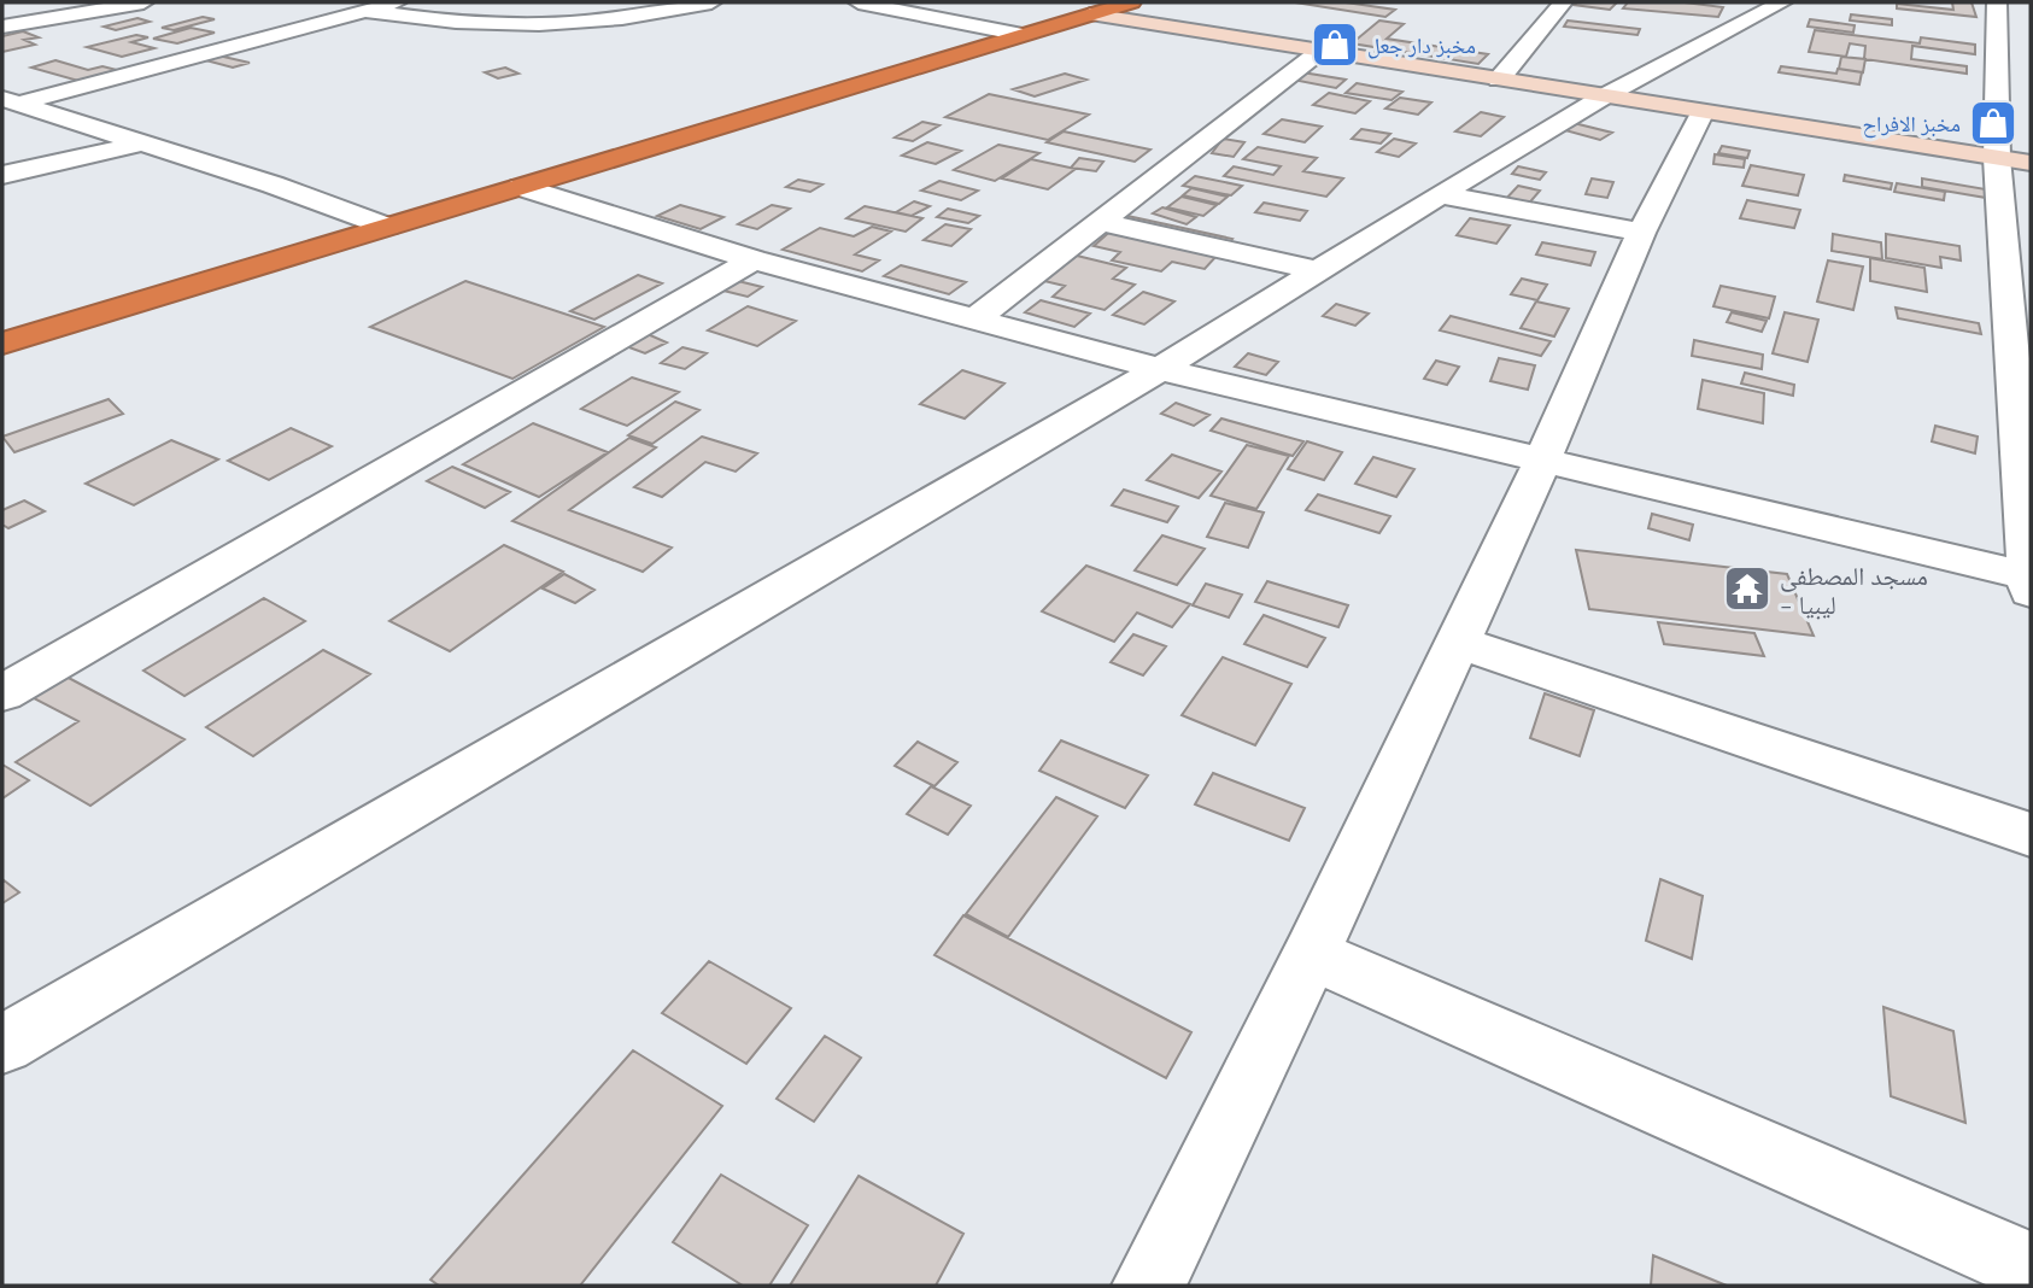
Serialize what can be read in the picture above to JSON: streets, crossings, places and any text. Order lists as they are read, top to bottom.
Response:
{
  "places": {
    "shop": ["مخبز دار جعل", "مخبز الافراح"],
    "temple": ["مسجد المصطفى - ليبيا"]
  }
}
